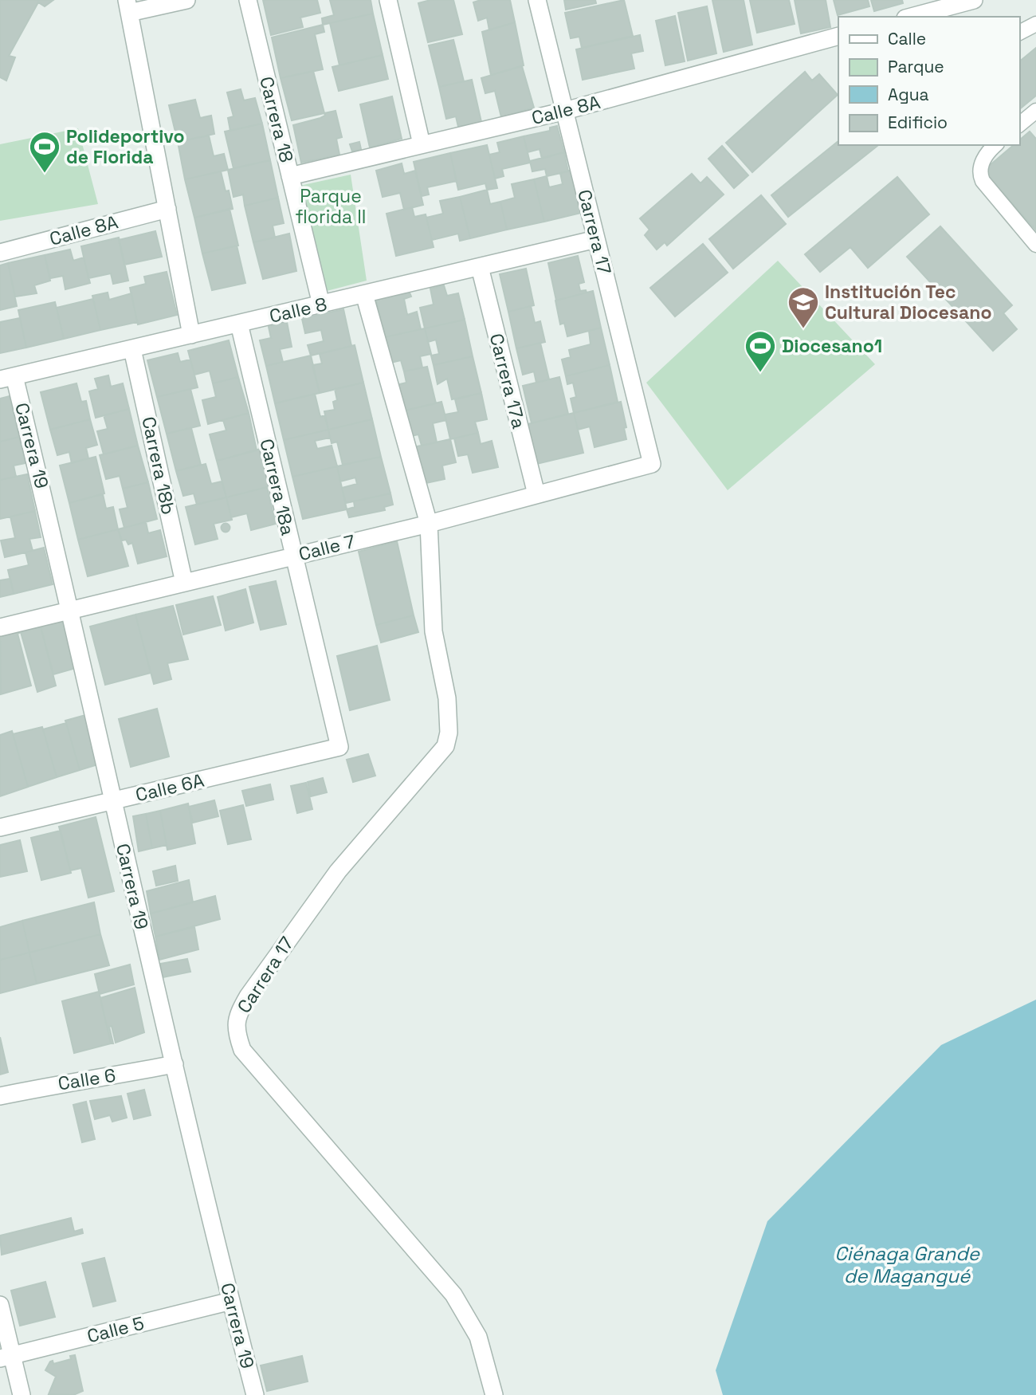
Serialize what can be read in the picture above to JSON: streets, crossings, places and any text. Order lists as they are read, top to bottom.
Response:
{
  "streets": {
    "street": [
      "Calle 8A",
      "Carrera 18",
      "Carrera 17",
      "Calle 8",
      "Carrera 17a",
      "Carrera 19",
      "Carrera 18b",
      "Carrera 18a",
      "Calle 7",
      "Calle 6A",
      "Calle 6",
      "Calle 5"
    ]
  },
  "crossings": [
    ["Calle 8A", "Carrera 18"],
    ["Calle 8A", "Carrera 17"],
    ["Carrera 18", "Calle 8"],
    ["Carrera 17", "Calle 8"],
    ["Carrera 17", "Calle 7"],
    ["Calle 8", "Carrera 17a"],
    ["Calle 8", "Carrera 19"],
    ["Calle 8", "Carrera 18b"],
    ["Calle 8", "Carrera 18a"],
    ["Carrera 17a", "Calle 7"],
    ["Carrera 19", "Calle 7"],
    ["Carrera 19", "Calle 6A"],
    ["Carrera 19", "Calle 6"],
    ["Carrera 19", "Calle 5"],
    ["Carrera 18b", "Calle 7"],
    ["Carrera 18a", "Calle 7"],
    ["Carrera 18a", "Calle 6A"]
  ],
  "water": ["Ciénaga Grande de Magangué"],
  "parks": ["Parque florida II"],
  "places": {
    "sports": ["Polideportivo de Florida", "Diocesano1"],
    "school or university": ["Institución Tec Cultural Diocesano"]
  },
  "legend": [
    "Calle",
    "Parque",
    "Agua",
    "Edificio"
  ]
}
